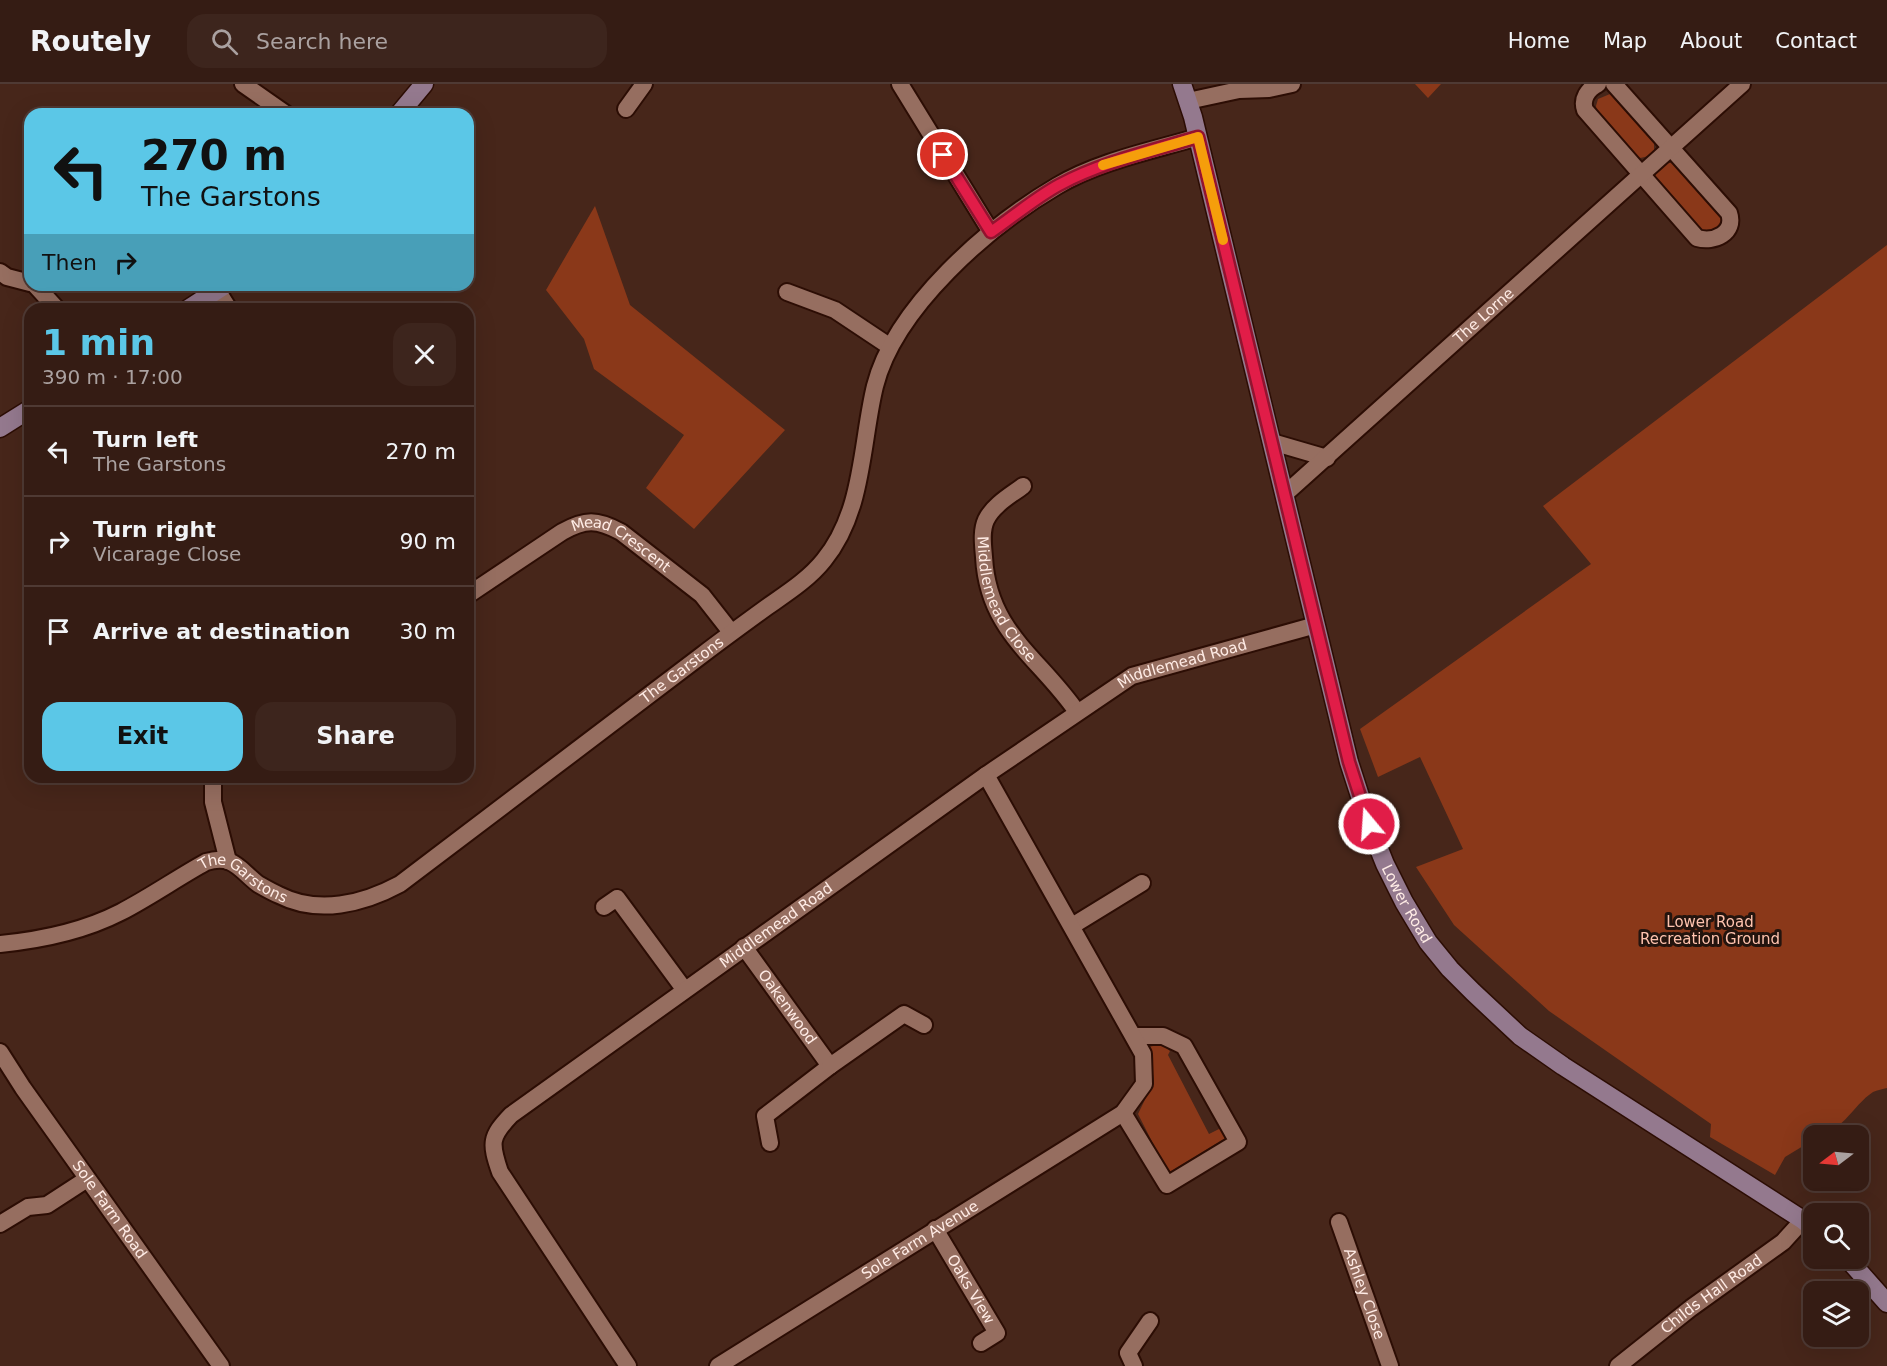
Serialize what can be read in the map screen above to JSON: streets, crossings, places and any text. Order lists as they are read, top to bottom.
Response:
{
  "streets": {
    "street": [
      "The Lorne",
      "Mead Crescent",
      "Middlemead Close",
      "Middlemead Road",
      "The Garstons",
      "Lower Road",
      "Oakenwood",
      "Sole Farm Road",
      "Sole Farm Avenue",
      "Oaks View",
      "Ashley Close",
      "Childs Hall Road"
    ]
  },
  "crossings": [
    ["The Lorne", "Lower Road"],
    ["Mead Crescent", "The Garstons"],
    ["Middlemead Close", "Middlemead Road"],
    ["Middlemead Road", "Lower Road"],
    ["Middlemead Road", "Oakenwood"],
    ["Middlemead Road", "Sole Farm Avenue"],
    ["The Garstons", "Lower Road"],
    ["Sole Farm Avenue", "Oaks View"]
  ],
  "parks": ["Lower Road Recreation Ground"],
  "north": "left",
  "page": {
    "header": "Routely",
    "search": "Search here",
    "nav": [
      "Home",
      "Map",
      "About",
      "Contact"
    ],
    "turn": ["270 m", "The Garstons"],
    "then": "Then",
    "heading": ["1 min", "390 m · 17:00"],
    "list": [
      {
        "name": "Turn left",
        "note": "The Garstons",
        "value": "270 m"
      },
      {
        "name": "Turn right",
        "note": "Vicarage Close",
        "value": "90 m"
      },
      {
        "name": "Arrive at destination",
        "value": "30 m"
      }
    ],
    "buttons": ["Exit", "Share"]
  }
}
